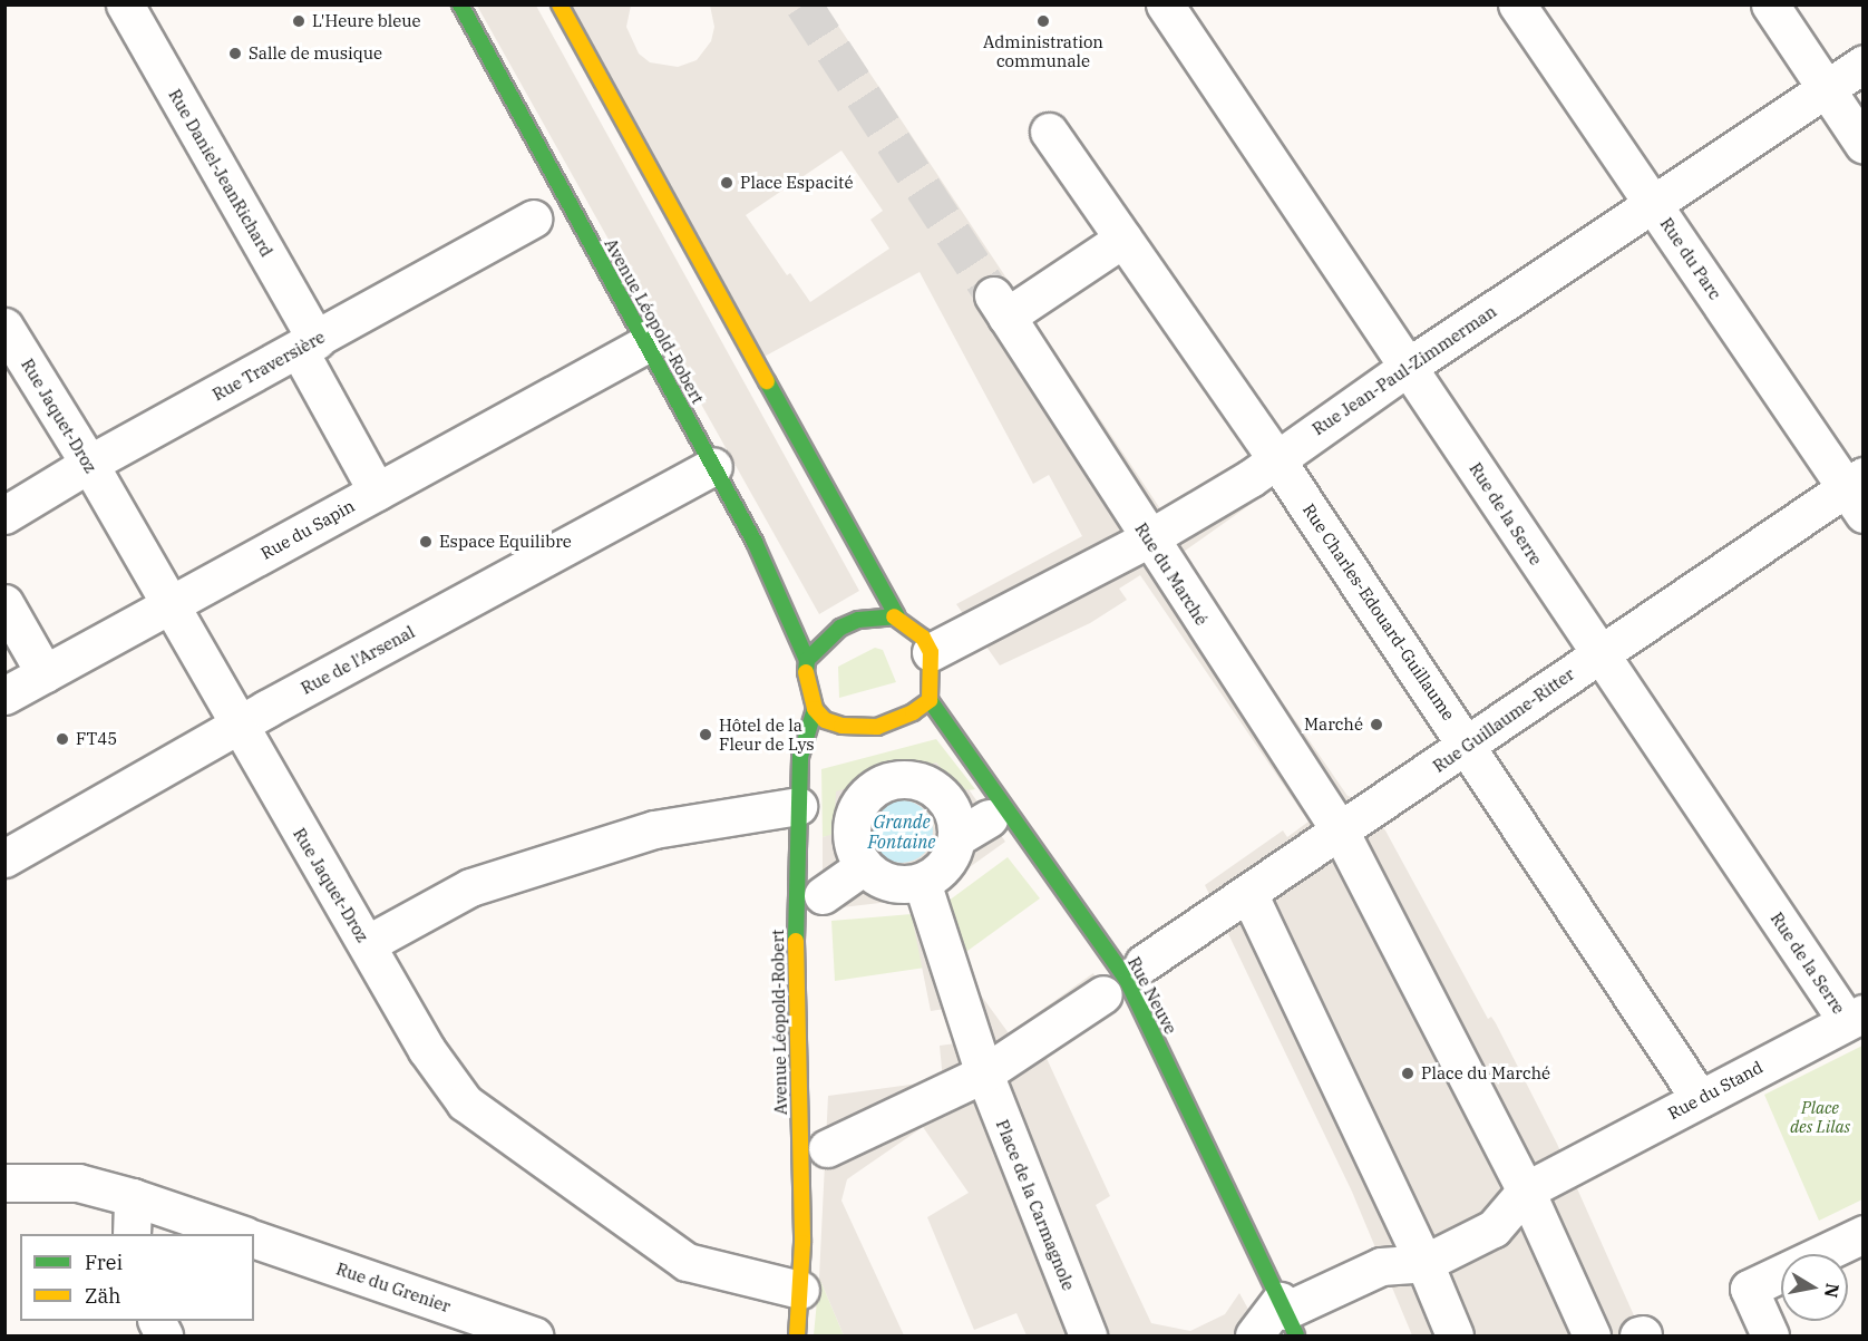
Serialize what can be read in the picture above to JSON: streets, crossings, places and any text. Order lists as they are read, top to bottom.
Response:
{
  "streets": {
    "main road": ["Avenue Léopold-Robert", "Rue Neuve"],
    "street": [
      "Rue Daniel-JeanRichard",
      "Rue du Parc",
      "Rue Traversière",
      "Rue Jean-Paul-Zimmerman",
      "Rue Jaquet-Droz",
      "Rue de la Serre",
      "Rue du Sapin",
      "Rue du Marché",
      "Rue Charles-Edouard-Guillaume",
      "Rue de l'Arsenal",
      "Rue Guillaume-Ritter",
      "Rue du Stand",
      "Place de la Carmagnole",
      "Rue du Grenier"
    ]
  },
  "crossings": [
    ["Rue Daniel-JeanRichard", "Rue Traversière"],
    ["Rue Daniel-JeanRichard", "Rue du Sapin"],
    ["Rue du Parc", "Rue Jean-Paul-Zimmerman"],
    ["Rue du Parc", "Rue Guillaume-Ritter"],
    ["Avenue Léopold-Robert", "Rue Jean-Paul-Zimmerman"],
    ["Avenue Léopold-Robert", "Rue Jaquet-Droz"],
    ["Avenue Léopold-Robert", "Rue du Sapin"],
    ["Avenue Léopold-Robert", "Rue de l'Arsenal"],
    ["Avenue Léopold-Robert", "Rue Neuve"],
    ["Rue Traversière", "Rue Jaquet-Droz"],
    ["Rue Jean-Paul-Zimmerman", "Rue de la Serre"],
    ["Rue Jean-Paul-Zimmerman", "Rue du Marché"],
    ["Rue Jean-Paul-Zimmerman", "Rue Charles-Edouard-Guillaume"],
    ["Rue Jean-Paul-Zimmerman", "Rue Neuve"],
    ["Rue Jaquet-Droz", "Rue du Sapin"],
    ["Rue Jaquet-Droz", "Rue de l'Arsenal"],
    ["Rue de la Serre", "Rue Guillaume-Ritter"],
    ["Rue de la Serre", "Rue du Stand"],
    ["Rue du Marché", "Rue Charles-Edouard-Guillaume"],
    ["Rue du Marché", "Rue Guillaume-Ritter"],
    ["Rue du Marché", "Rue du Stand"],
    ["Rue Charles-Edouard-Guillaume", "Rue Guillaume-Ritter"],
    ["Rue Charles-Edouard-Guillaume", "Rue du Stand"]
  ],
  "water": ["Grande Fontaine"],
  "parks": ["Place des Lilas"],
  "places": [
    "L'Heure bleue",
    "Administration communale",
    "Salle de musique",
    "Place Espacité",
    "Espace Equilibre",
    "Marché",
    "Hôtel de la Fleur de Lys",
    "FT45",
    "Place du Marché"
  ],
  "legend": ["Frei", "Zäh"],
  "north": "right"
}
